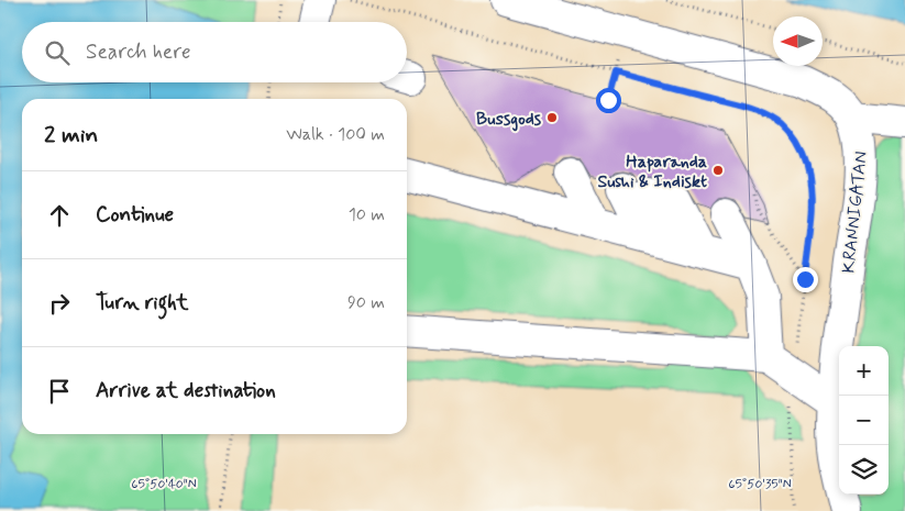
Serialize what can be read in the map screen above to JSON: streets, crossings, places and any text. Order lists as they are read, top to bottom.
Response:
{
  "streets": {
    "street": ["KRANNIGATAN"]
  },
  "places": ["Bussgods", "Haparanda Sushi & Indiskt"],
  "north": "left",
  "page": {
    "search": "Search here",
    "heading": ["2 min", "Walk · 100 m"],
    "list": [
      ["Continue", "10 m"],
      ["Turn right", "90 m"],
      "Arrive at destination"
    ],
    "map_buttons": ["+", "−"]
  },
  "coordinates": ["65°50'40\"N", "65°50'35\"N"]
}
